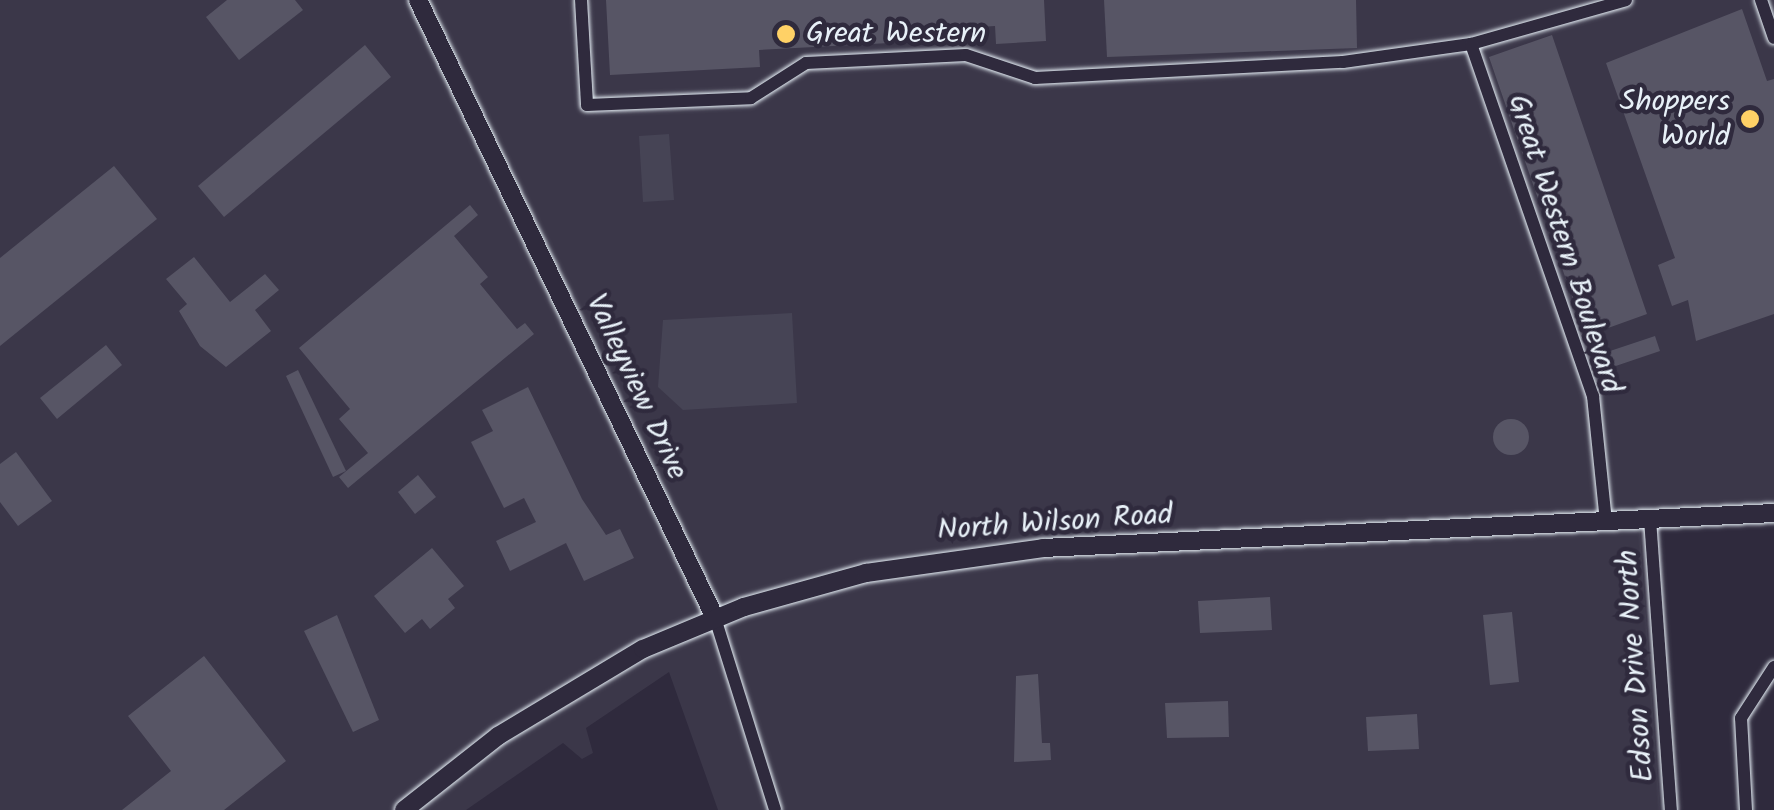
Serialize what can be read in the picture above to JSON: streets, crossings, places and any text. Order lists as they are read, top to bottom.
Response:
{
  "streets": {
    "main road": ["Valleyview Drive", "North Wilson Road"],
    "street": ["Great Western Boulevard", "Edson Drive North"]
  },
  "crossings": [
    ["Great Western Boulevard", "North Wilson Road"],
    ["Valleyview Drive", "North Wilson Road"],
    ["North Wilson Road", "Edson Drive North"]
  ],
  "places": ["Great Western", "Shoppers World"]
}
